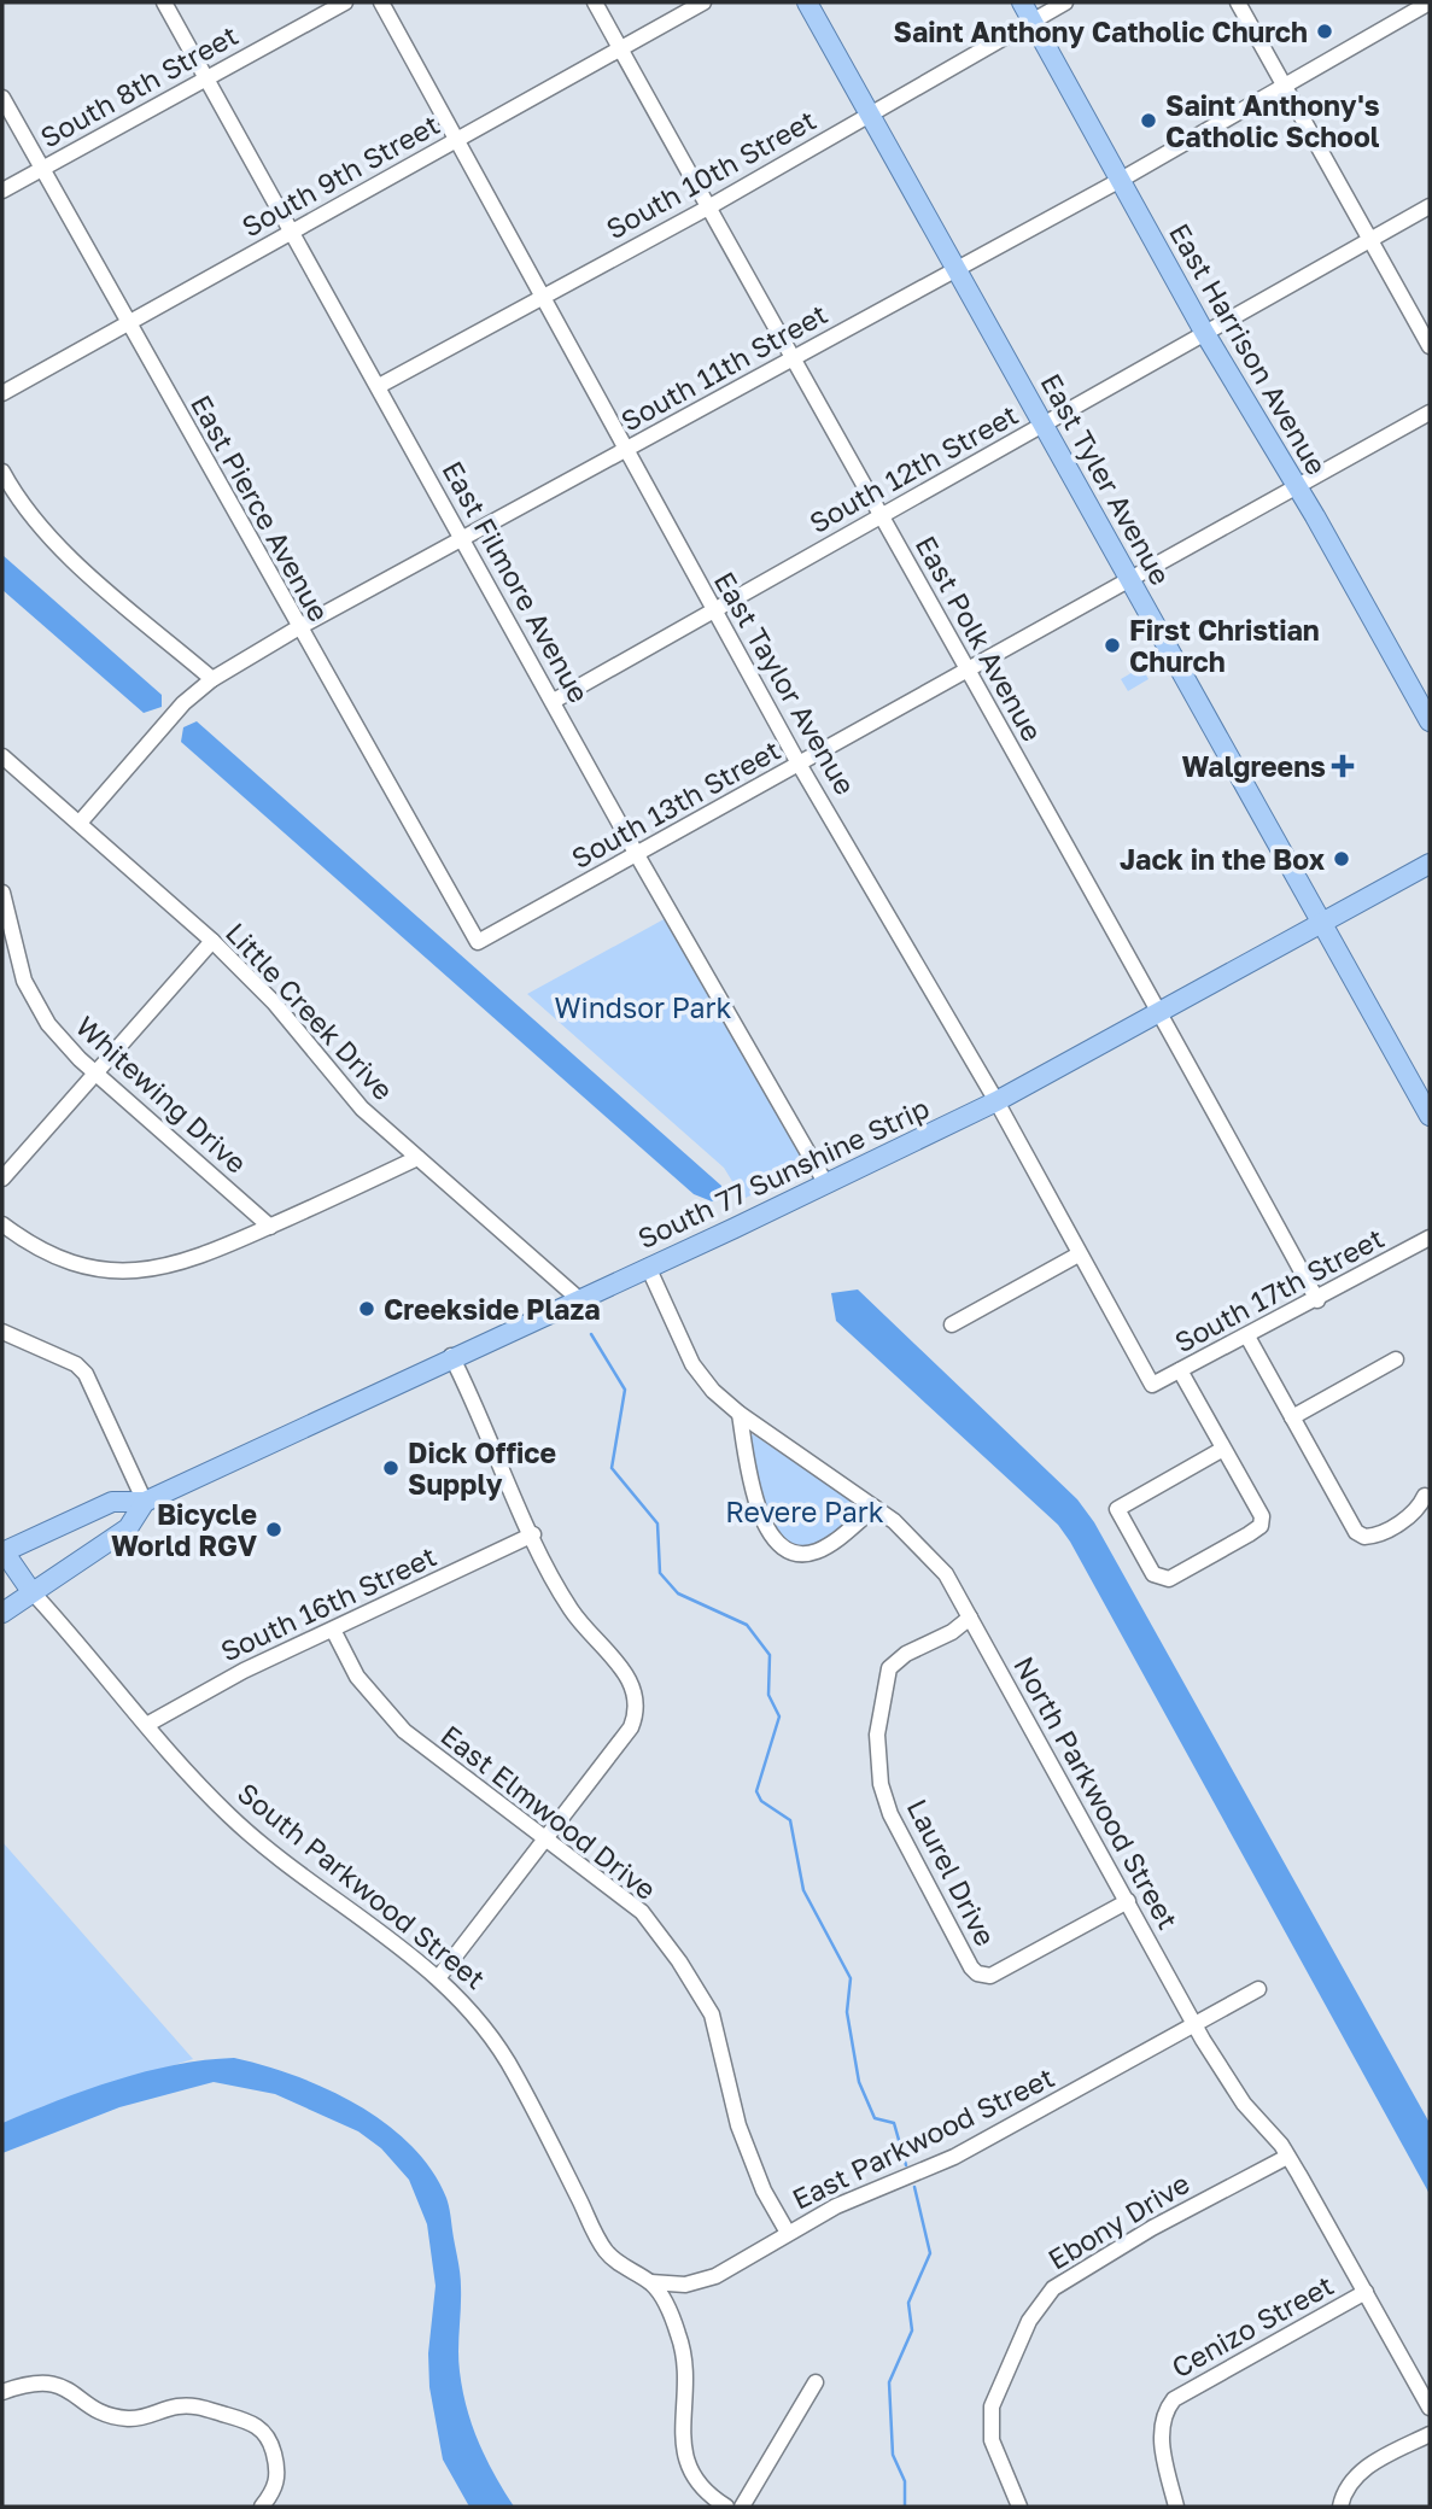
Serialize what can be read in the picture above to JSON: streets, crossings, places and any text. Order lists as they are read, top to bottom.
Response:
{
  "streets": {
    "main road": [
      "East Harrison Avenue",
      "East Tyler Avenue",
      "South 77 Sunshine Strip",
      "South Parkwood Street"
    ],
    "street": [
      "South 8th Street",
      "South 10th Street",
      "South 9th Street",
      "South 11th Street",
      "South 12th Street",
      "East Pierce Avenue",
      "East Filmore Avenue",
      "East Polk Avenue",
      "East Taylor Avenue",
      "South 13th Street",
      "Little Creek Drive",
      "Whitewing Drive",
      "South 17th Street",
      "South 16th Street",
      "North Parkwood Street",
      "East Elmwood Drive",
      "Laurel Drive",
      "East Parkwood Street",
      "Ebony Drive",
      "Cenizo Street"
    ]
  },
  "crossings": [
    ["South 8th Street", "East Pierce Avenue"],
    ["South 8th Street", "East Filmore Avenue"],
    ["South 10th Street", "East Harrison Avenue"],
    ["South 10th Street", "East Tyler Avenue"],
    ["South 10th Street", "East Filmore Avenue"],
    ["South 10th Street", "East Polk Avenue"],
    ["South 10th Street", "East Taylor Avenue"],
    ["South 9th Street", "East Pierce Avenue"],
    ["South 9th Street", "East Filmore Avenue"],
    ["South 9th Street", "East Polk Avenue"],
    ["South 9th Street", "East Taylor Avenue"],
    ["East Harrison Avenue", "South 11th Street"],
    ["East Harrison Avenue", "South 12th Street"],
    ["East Harrison Avenue", "South 13th Street"],
    ["South 11th Street", "East Tyler Avenue"],
    ["South 11th Street", "East Pierce Avenue"],
    ["South 11th Street", "East Filmore Avenue"],
    ["South 11th Street", "East Polk Avenue"],
    ["South 11th Street", "East Taylor Avenue"],
    ["South 11th Street", "Little Creek Drive"],
    ["South 12th Street", "East Tyler Avenue"],
    ["South 12th Street", "East Filmore Avenue"],
    ["South 12th Street", "East Polk Avenue"],
    ["South 12th Street", "East Taylor Avenue"],
    ["East Tyler Avenue", "South 13th Street"],
    ["East Tyler Avenue", "South 77 Sunshine Strip"],
    ["East Pierce Avenue", "South 13th Street"],
    ["East Filmore Avenue", "South 13th Street"],
    ["East Filmore Avenue", "South 77 Sunshine Strip"],
    ["East Polk Avenue", "South 13th Street"],
    ["East Polk Avenue", "South 77 Sunshine Strip"],
    ["East Polk Avenue", "South 17th Street"],
    ["East Taylor Avenue", "South 13th Street"],
    ["East Taylor Avenue", "South 77 Sunshine Strip"],
    ["East Taylor Avenue", "South 17th Street"],
    ["Little Creek Drive", "South 77 Sunshine Strip"],
    ["South 77 Sunshine Strip", "North Parkwood Street"],
    ["South 16th Street", "East Elmwood Drive"],
    ["South 16th Street", "South Parkwood Street"],
    ["North Parkwood Street", "Laurel Drive"],
    ["North Parkwood Street", "East Parkwood Street"],
    ["North Parkwood Street", "Ebony Drive"],
    ["North Parkwood Street", "Cenizo Street"],
    ["East Elmwood Drive", "East Parkwood Street"],
    ["South Parkwood Street", "East Parkwood Street"]
  ],
  "parks": ["Windsor Park", "Revere Park"],
  "places": {
    "other": [
      "Saint Anthony Catholic Church",
      "Saint Anthony's Catholic School",
      "First Christian Church",
      "Jack in the Box",
      "Creekside Plaza",
      "Dick Office Supply",
      "Bicycle World RGV"
    ],
    "health": ["Walgreens"]
  }
}
